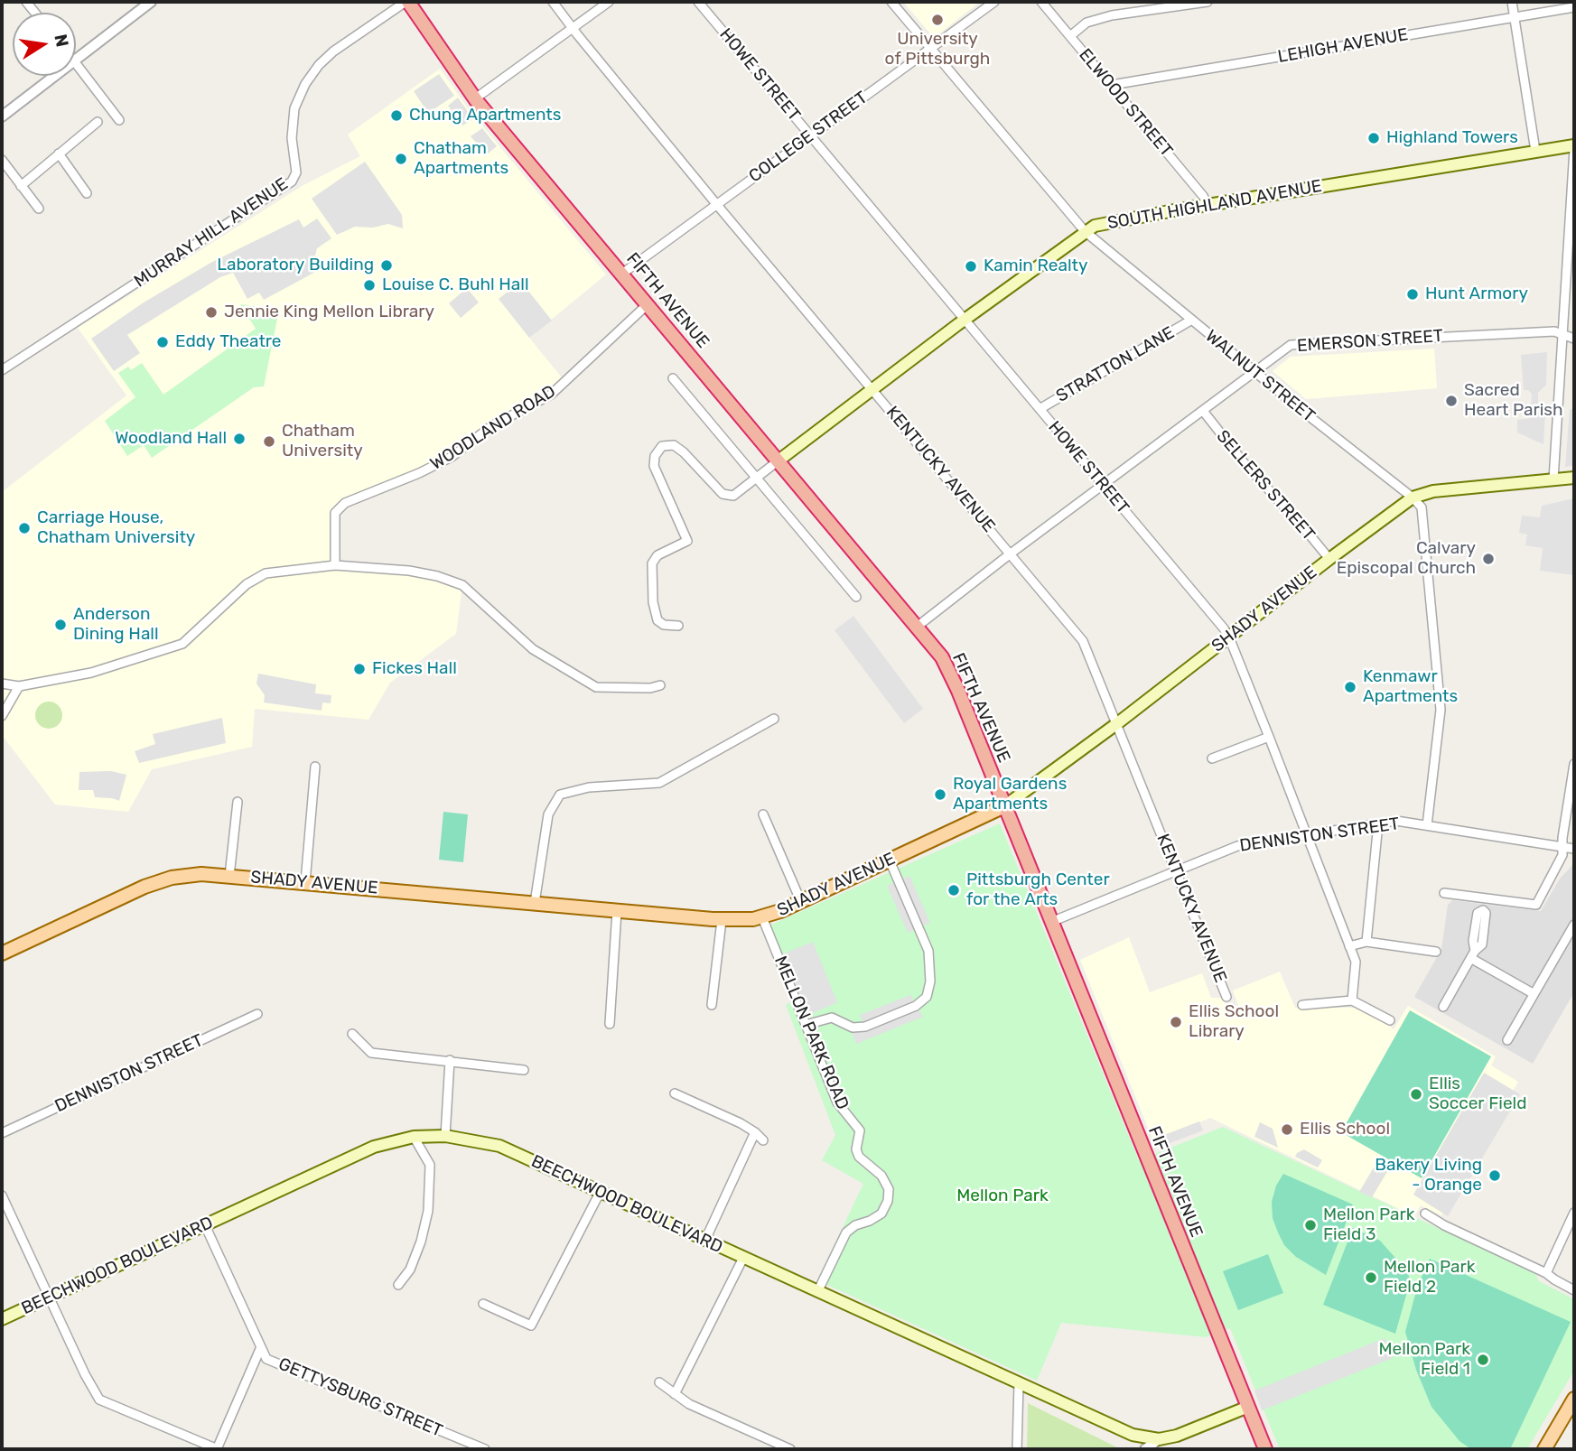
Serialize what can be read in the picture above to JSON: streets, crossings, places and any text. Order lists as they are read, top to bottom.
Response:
{
  "streets": {
    "highway": ["FIFTH AVENUE"],
    "main road": ["SOUTH HIGHLAND AVENUE", "SHADY AVENUE", "BEECHWOOD BOULEVARD"],
    "street": [
      "LEHIGH AVENUE",
      "HOWE STREET",
      "ELWOOD STREET",
      "COLLEGE STREET",
      "MURRAY HILL AVENUE",
      "EMERSON STREET",
      "STRATTON LANE",
      "WALNUT STREET",
      "WOODLAND ROAD",
      "KENTUCKY AVENUE",
      "SELLERS STREET",
      "DENNISTON STREET",
      "MELLON PARK ROAD",
      "GETTYSBURG STREET"
    ]
  },
  "crossings": [
    ["LEHIGH AVENUE", "ELWOOD STREET"],
    ["HOWE STREET", "COLLEGE STREET"],
    ["HOWE STREET", "SOUTH HIGHLAND AVENUE"],
    ["HOWE STREET", "EMERSON STREET"],
    ["HOWE STREET", "STRATTON LANE"],
    ["HOWE STREET", "SHADY AVENUE"],
    ["HOWE STREET", "DENNISTON STREET"],
    ["ELWOOD STREET", "SOUTH HIGHLAND AVENUE"],
    ["COLLEGE STREET", "FIFTH AVENUE"],
    ["COLLEGE STREET", "WALNUT STREET"],
    ["COLLEGE STREET", "KENTUCKY AVENUE"],
    ["SOUTH HIGHLAND AVENUE", "FIFTH AVENUE"],
    ["SOUTH HIGHLAND AVENUE", "WALNUT STREET"],
    ["SOUTH HIGHLAND AVENUE", "KENTUCKY AVENUE"],
    ["MURRAY HILL AVENUE", "FIFTH AVENUE"],
    ["FIFTH AVENUE", "EMERSON STREET"],
    ["FIFTH AVENUE", "WOODLAND ROAD"],
    ["FIFTH AVENUE", "SHADY AVENUE"],
    ["FIFTH AVENUE", "DENNISTON STREET"],
    ["FIFTH AVENUE", "BEECHWOOD BOULEVARD"],
    ["EMERSON STREET", "WALNUT STREET"],
    ["EMERSON STREET", "KENTUCKY AVENUE"],
    ["EMERSON STREET", "SELLERS STREET"],
    ["STRATTON LANE", "WALNUT STREET"],
    ["WALNUT STREET", "SHADY AVENUE"],
    ["KENTUCKY AVENUE", "SHADY AVENUE"],
    ["KENTUCKY AVENUE", "DENNISTON STREET"],
    ["SELLERS STREET", "SHADY AVENUE"],
    ["SHADY AVENUE", "MELLON PARK ROAD"],
    ["MELLON PARK ROAD", "BEECHWOOD BOULEVARD"],
    ["BEECHWOOD BOULEVARD", "GETTYSBURG STREET"]
  ],
  "parks": ["Mellon Park"],
  "places": [
    "University of Pittsburgh",
    "Chung Apartments",
    "Highland Towers",
    "Chatham Apartments",
    "Laboratory Building",
    "Kamin Realty",
    "Louise C. Buhl Hall",
    "Hunt Armory",
    "Jennie King Mellon Library",
    "Eddy Theatre",
    "Sacred Heart Parish",
    "Woodland Hall",
    "Chatham University",
    "Carriage House, Chatham University",
    "Calvary Episcopal Church",
    "Anderson Dining Hall",
    "Fickes Hall",
    "Kenmawr Apartments",
    "Royal Gardens Apartments",
    "Pittsburgh Center for the Arts",
    "Ellis School Library",
    "Ellis Soccer Field",
    "Ellis School",
    "Bakery Living - Orange",
    "Mellon Park Field 3",
    "Mellon Park Field 2",
    "Mellon Park Field 1"
  ],
  "north": "right"
}
